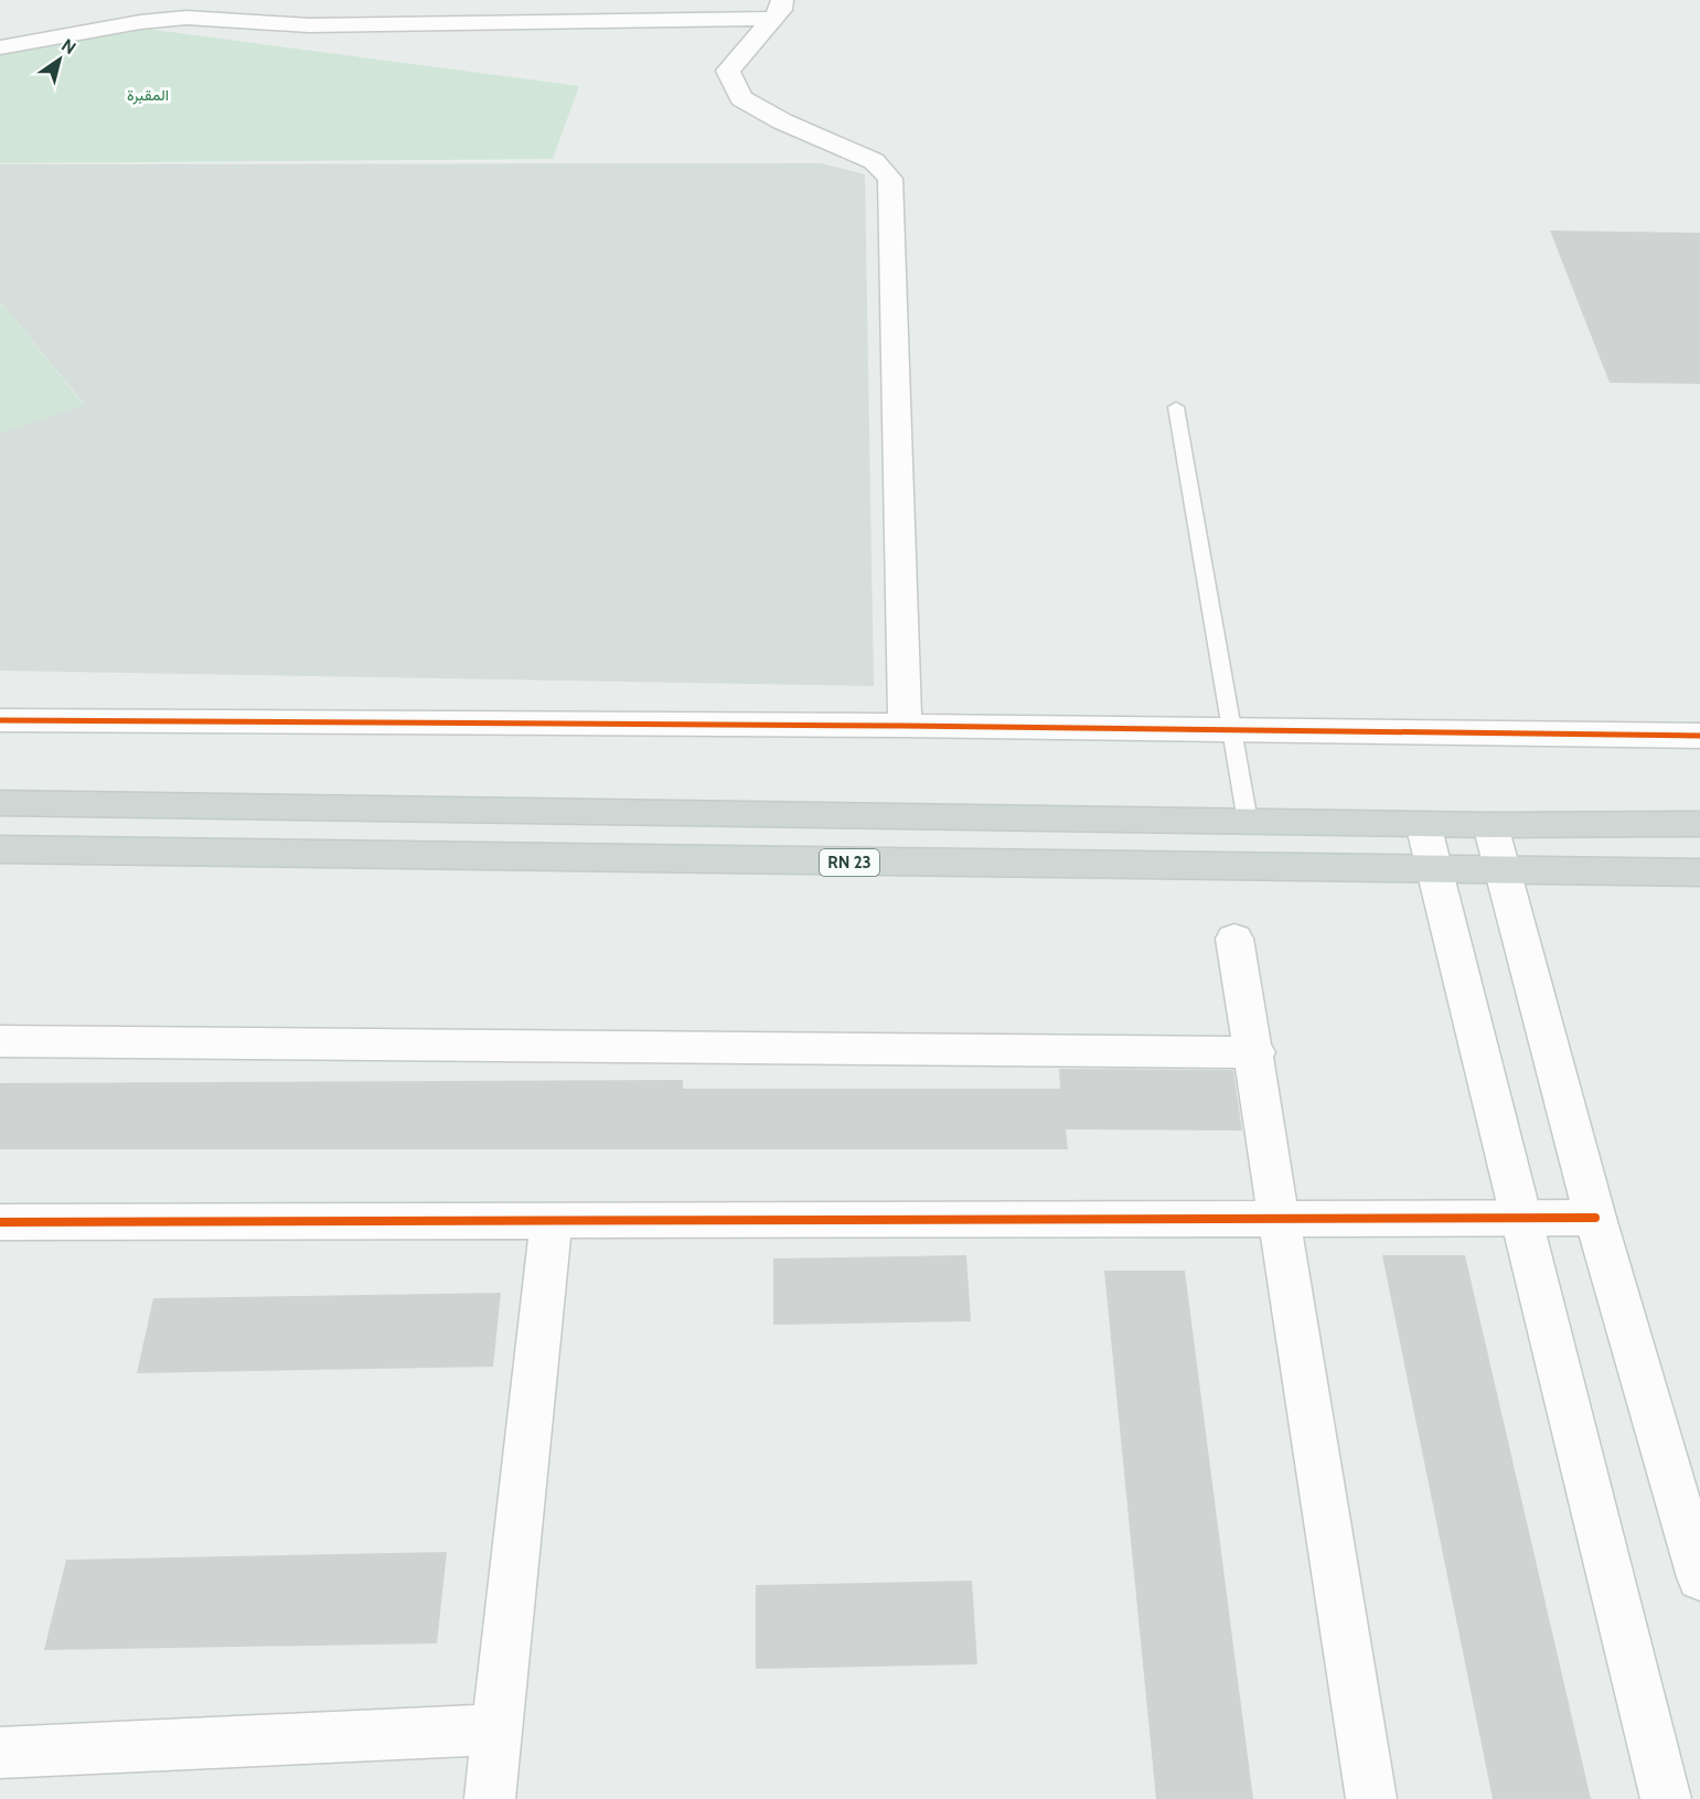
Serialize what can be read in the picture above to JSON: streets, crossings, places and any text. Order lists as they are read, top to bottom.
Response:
{
  "streets": {
    "main road": ["RN 23"]
  },
  "parks": ["المقبرة"],
  "north": "top right"
}
